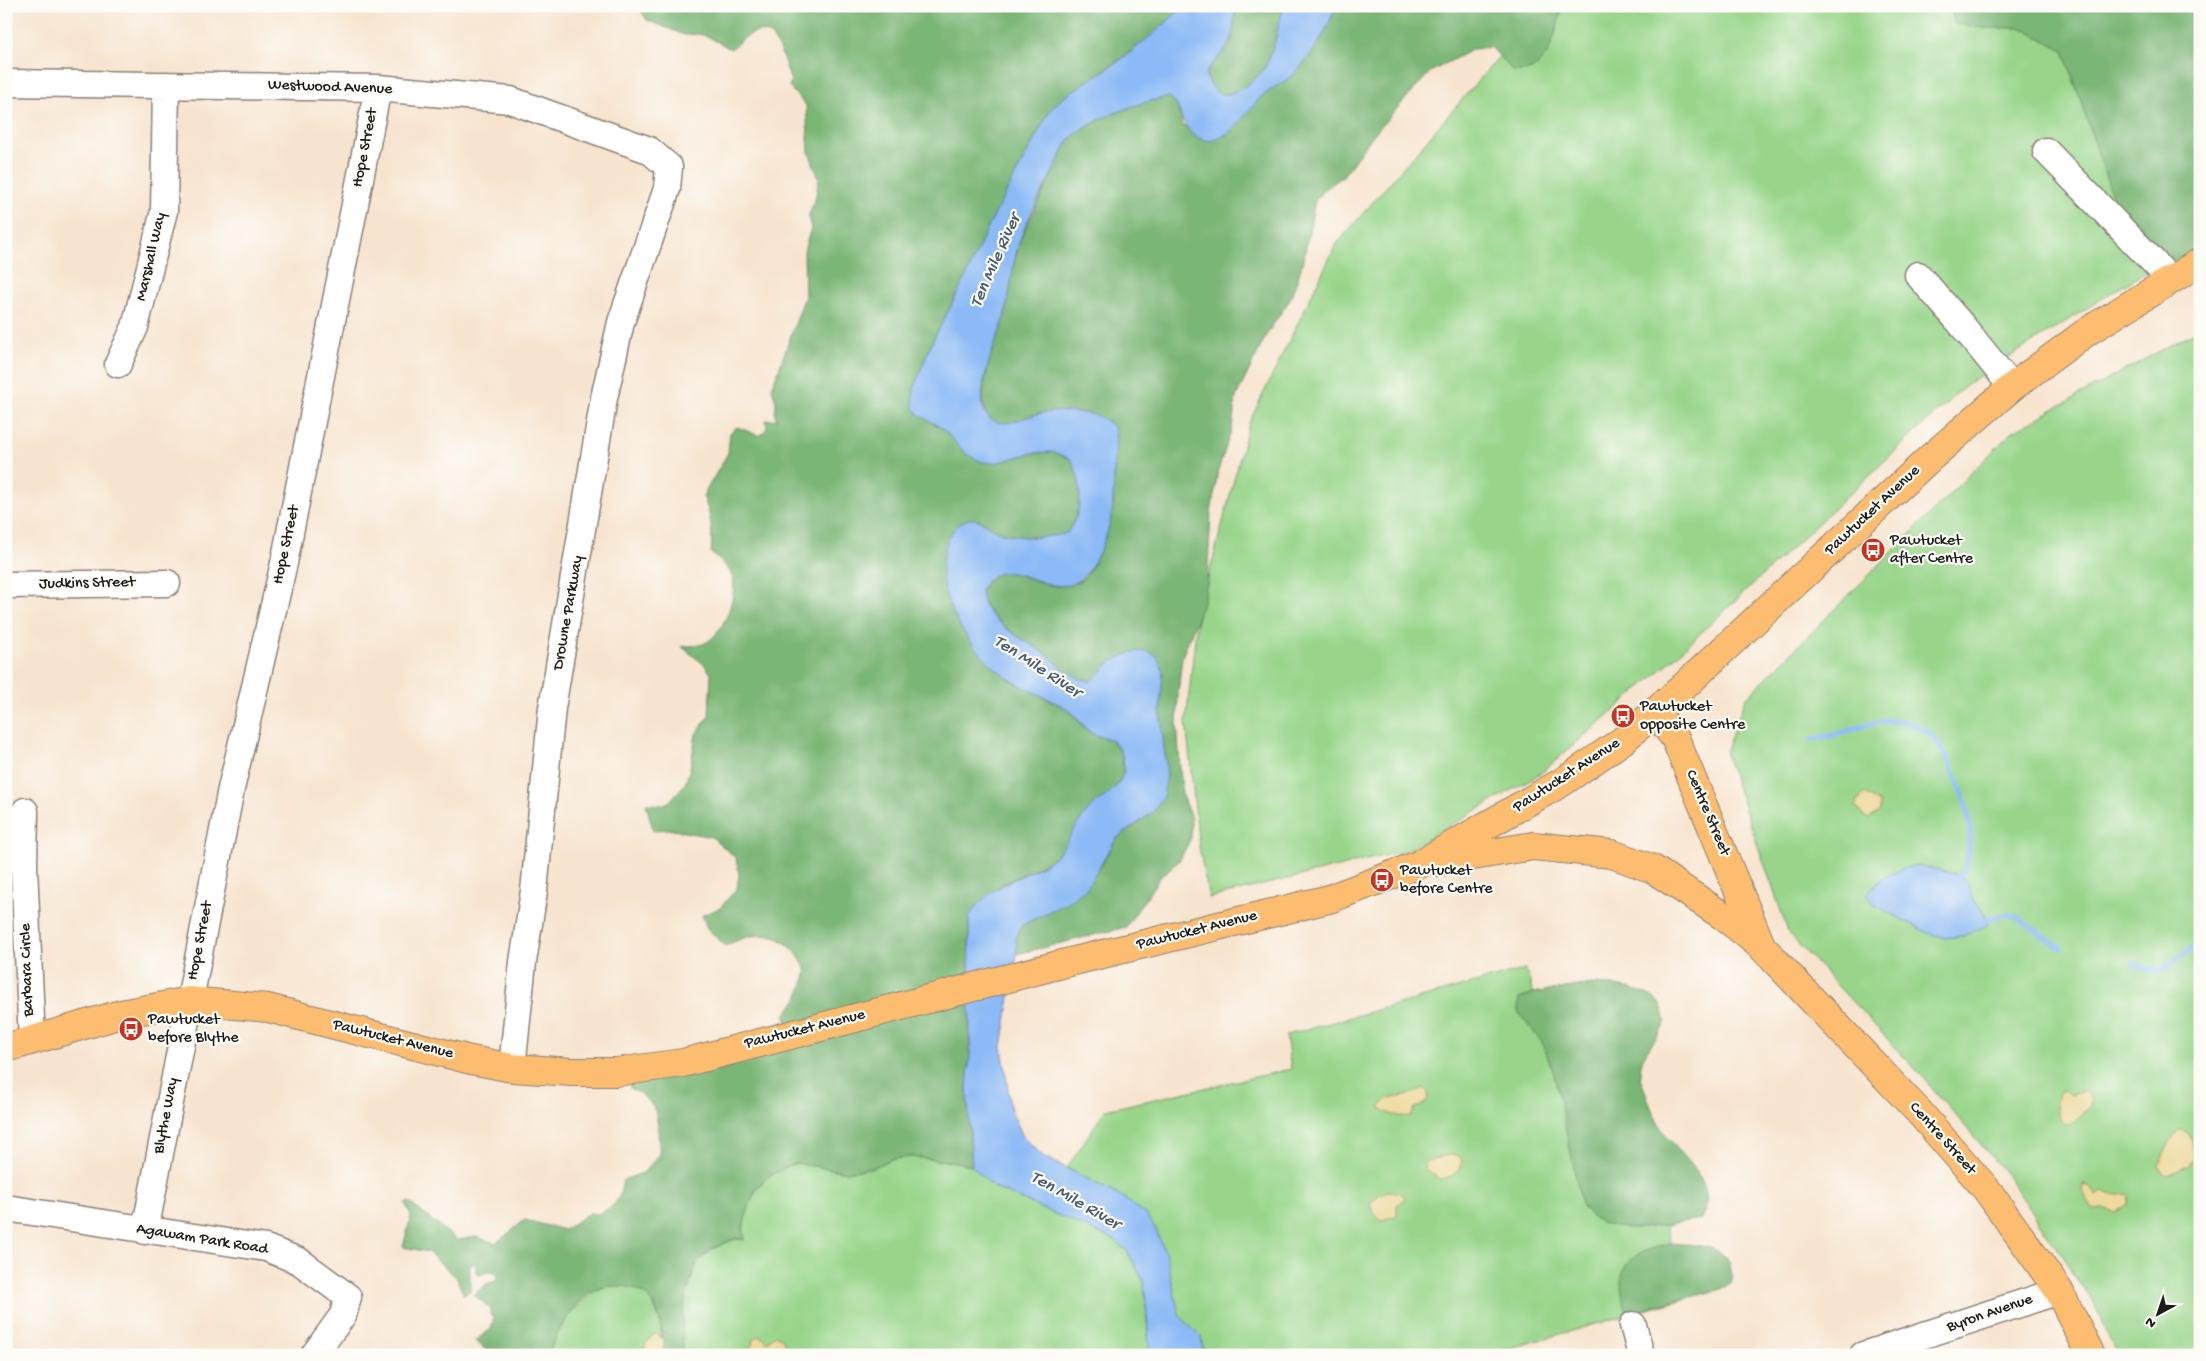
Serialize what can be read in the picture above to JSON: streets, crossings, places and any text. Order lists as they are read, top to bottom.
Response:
{
  "streets": {
    "main road": ["Pawtucket Avenue", "Centre Street"],
    "street": [
      "Westwood Avenue",
      "Hope Street",
      "Marshall Way",
      "Judkins Street",
      "Drowne Parkway",
      "Barbara Circle",
      "Blythe Way",
      "Agawam Park Road",
      "Byron Avenue"
    ]
  },
  "crossings": [
    ["Westwood Avenue", "Hope Street"],
    ["Westwood Avenue", "Marshall Way"],
    ["Westwood Avenue", "Drowne Parkway"],
    ["Hope Street", "Pawtucket Avenue"],
    ["Hope Street", "Blythe Way"],
    ["Pawtucket Avenue", "Drowne Parkway"],
    ["Pawtucket Avenue", "Centre Street"],
    ["Pawtucket Avenue", "Barbara Circle"],
    ["Pawtucket Avenue", "Blythe Way"],
    ["Centre Street", "Byron Avenue"],
    ["Blythe Way", "Agawam Park Road"]
  ],
  "water": ["Ten Mile River"],
  "places": {
    "bus stop": [
      "Pawtucket after Centre",
      "Pawtucket opposite Centre",
      "Pawtucket before Centre",
      "Pawtucket before Blythe"
    ]
  },
  "north": "bottom left"
}
